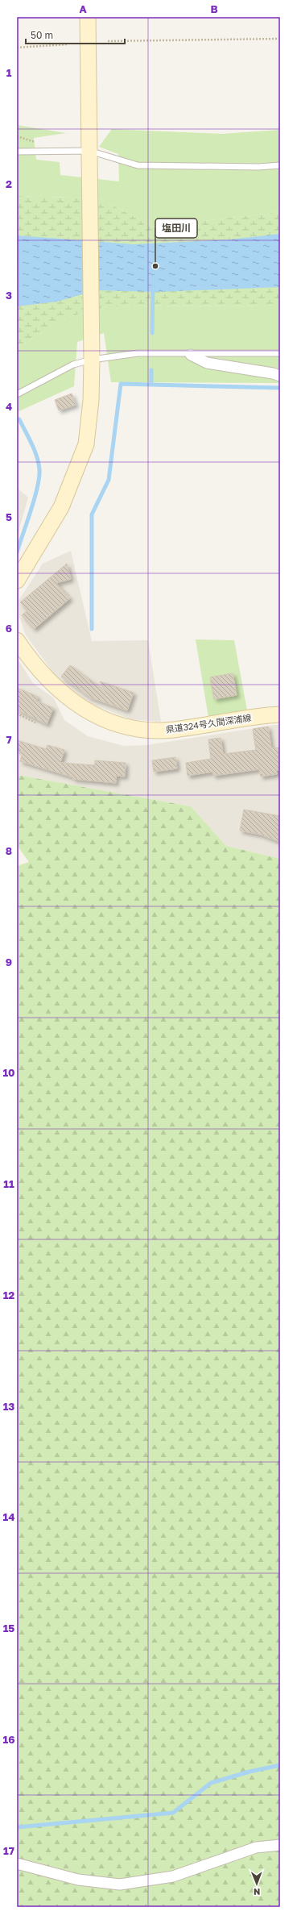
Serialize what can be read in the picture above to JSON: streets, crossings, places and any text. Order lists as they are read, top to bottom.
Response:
{
  "streets": {
    "street": ["県道324号久間深浦線"]
  },
  "places": ["塩田川"],
  "scale_bar": "50 m",
  "north": "bottom",
  "grid": {
    "columns": ["A", "B"],
    "rows": [
      "1",
      "2",
      "3",
      "4",
      "5",
      "6",
      "7",
      "8",
      "9",
      "10",
      "11",
      "12",
      "13",
      "14",
      "15",
      "16",
      "17"
    ]
  }
}
